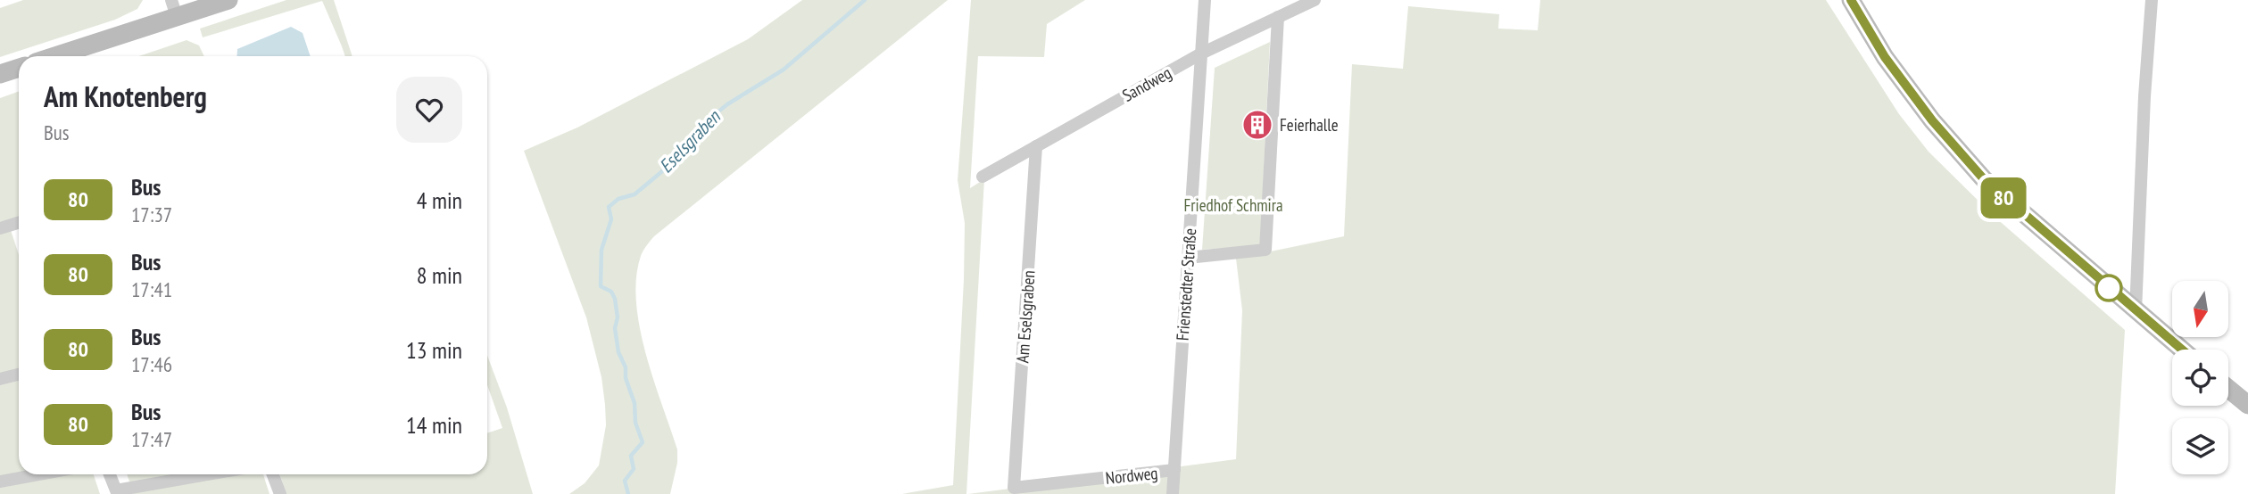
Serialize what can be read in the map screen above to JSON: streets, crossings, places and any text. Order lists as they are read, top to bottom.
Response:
{
  "streets": {
    "street": [
      "Sandweg",
      "Frienstedter Straße",
      "Am Eselsgraben",
      "Nordweg"
    ]
  },
  "crossings": [
    ["Sandweg", "Frienstedter Straße"],
    ["Sandweg", "Am Eselsgraben"],
    ["Frienstedter Straße", "Nordweg"],
    ["Am Eselsgraben", "Nordweg"]
  ],
  "water": ["Eselsgraben"],
  "parks": ["Friedhof Schmira"],
  "places": {
    "building": ["Feierhalle"]
  },
  "lines": ["bus line 80"],
  "north": "bottom",
  "page": {
    "on_map": "80",
    "heading": ["Am Knotenberg", "Bus"],
    "list": [
      {
        "mark": "80",
        "name": "Bus",
        "note": "17:37",
        "value": "4 min"
      },
      {
        "mark": "80",
        "name": "Bus",
        "note": "17:41",
        "value": "8 min"
      },
      {
        "mark": "80",
        "name": "Bus",
        "note": "17:46",
        "value": "13 min"
      },
      {
        "mark": "80",
        "name": "Bus",
        "note": "17:47",
        "value": "14 min"
      }
    ]
  }
}
